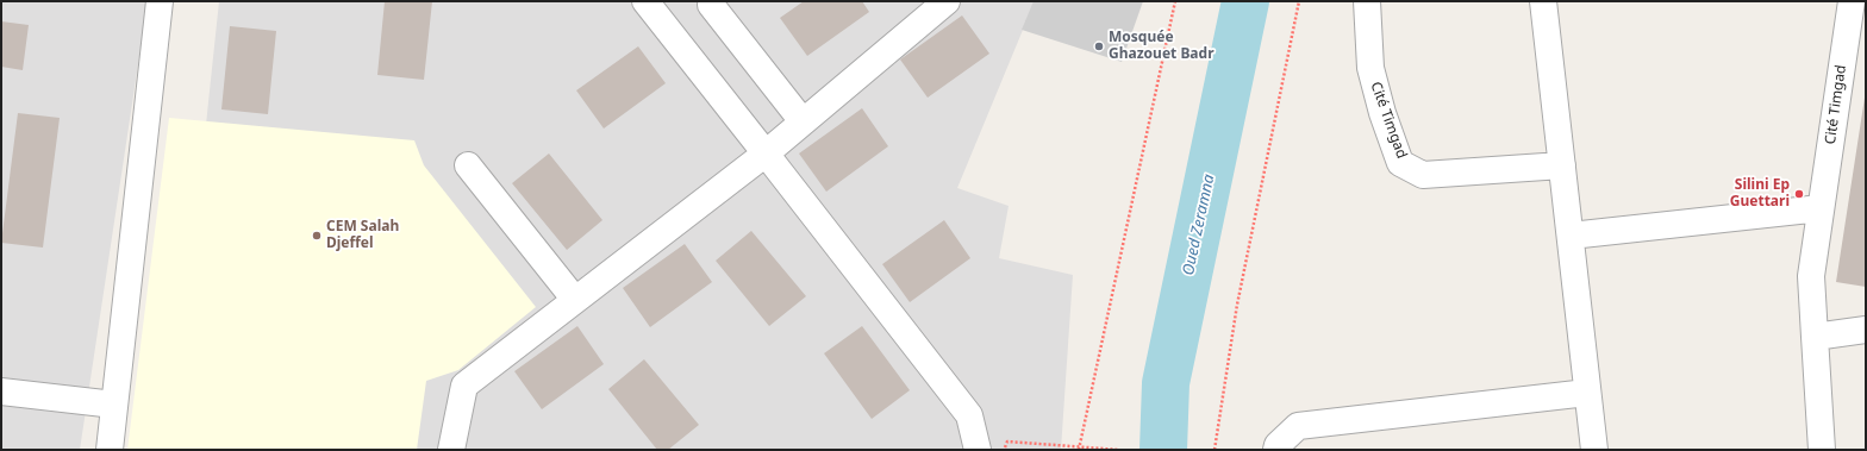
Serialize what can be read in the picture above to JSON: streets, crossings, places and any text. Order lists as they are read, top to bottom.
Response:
{
  "streets": {
    "street": ["Cité Timgad"]
  },
  "water": ["Oued Zeramna"],
  "places": ["Mosquée Ghazouet Badr", "Silini Ep Guettari", "CEM Salah Djeffel"]
}
